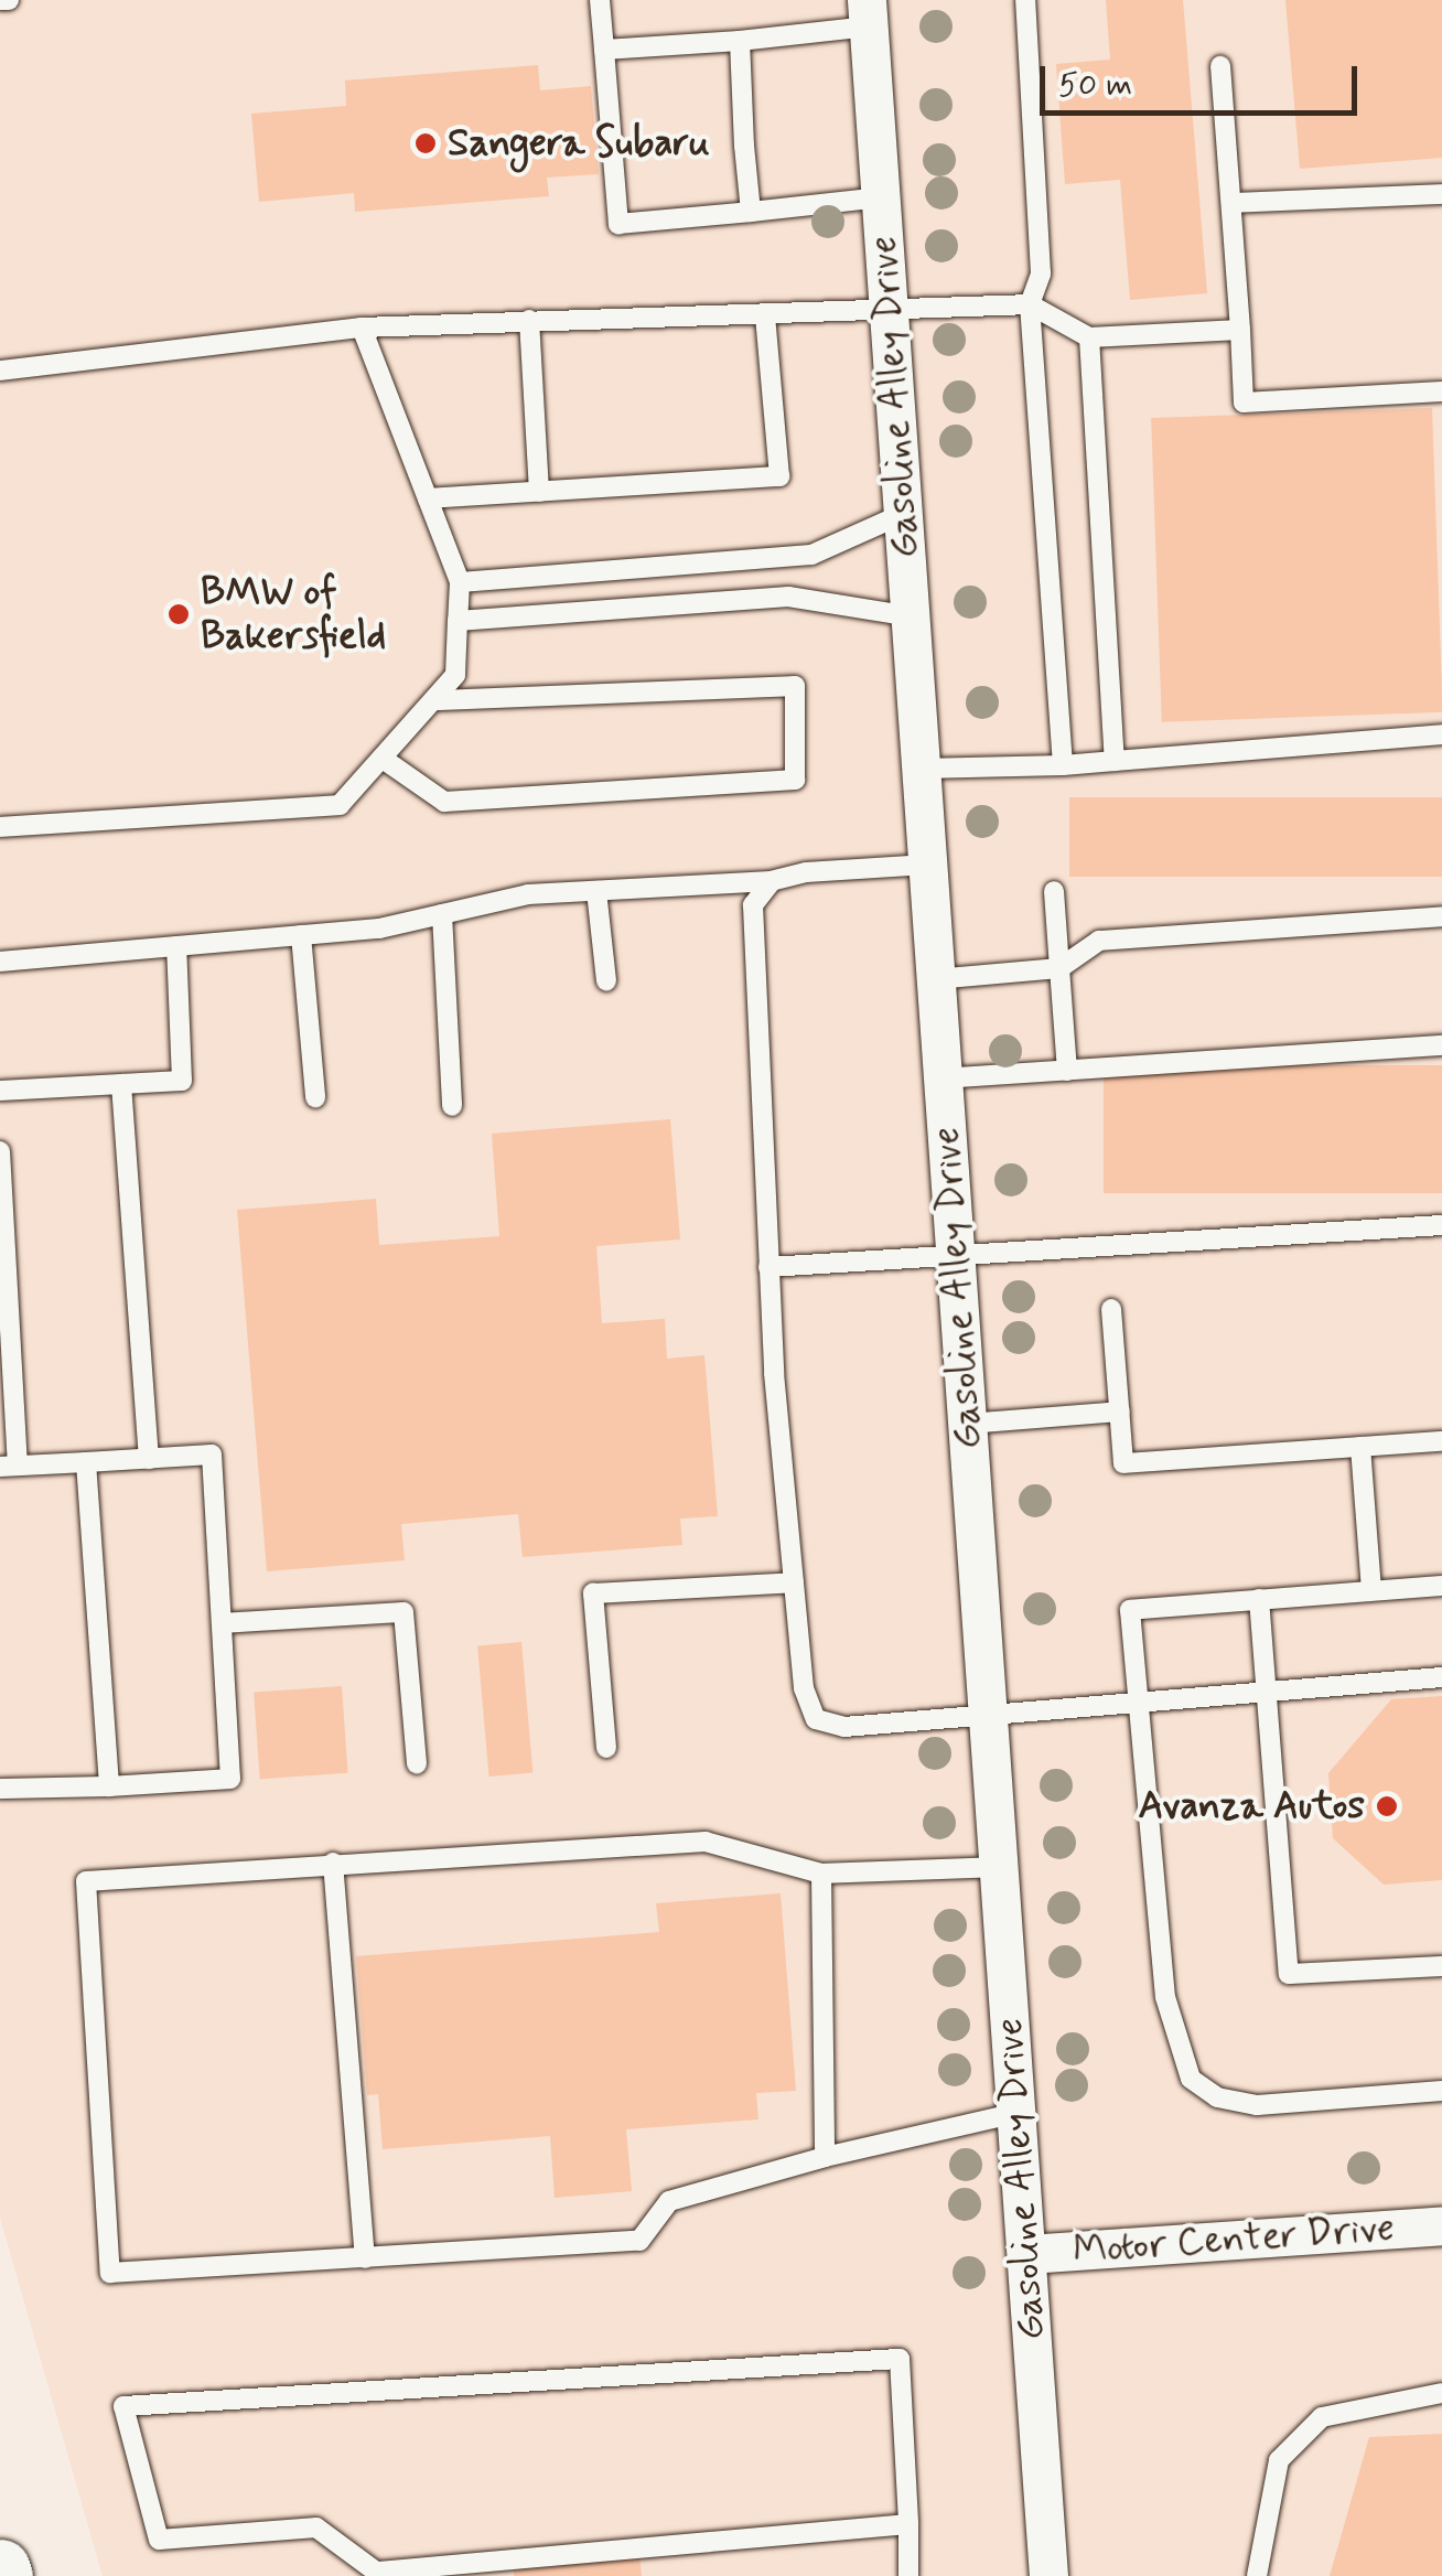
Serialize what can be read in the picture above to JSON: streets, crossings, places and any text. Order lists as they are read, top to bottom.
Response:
{
  "streets": {
    "street": ["Gasoline Alley Drive", "Motor Center Drive"]
  },
  "crossings": [
    ["Gasoline Alley Drive", "Motor Center Drive"]
  ],
  "places": ["Sangera Subaru", "BMW of Bakersfield", "Avanza Autos"],
  "scale_bar": "50 m"
}
